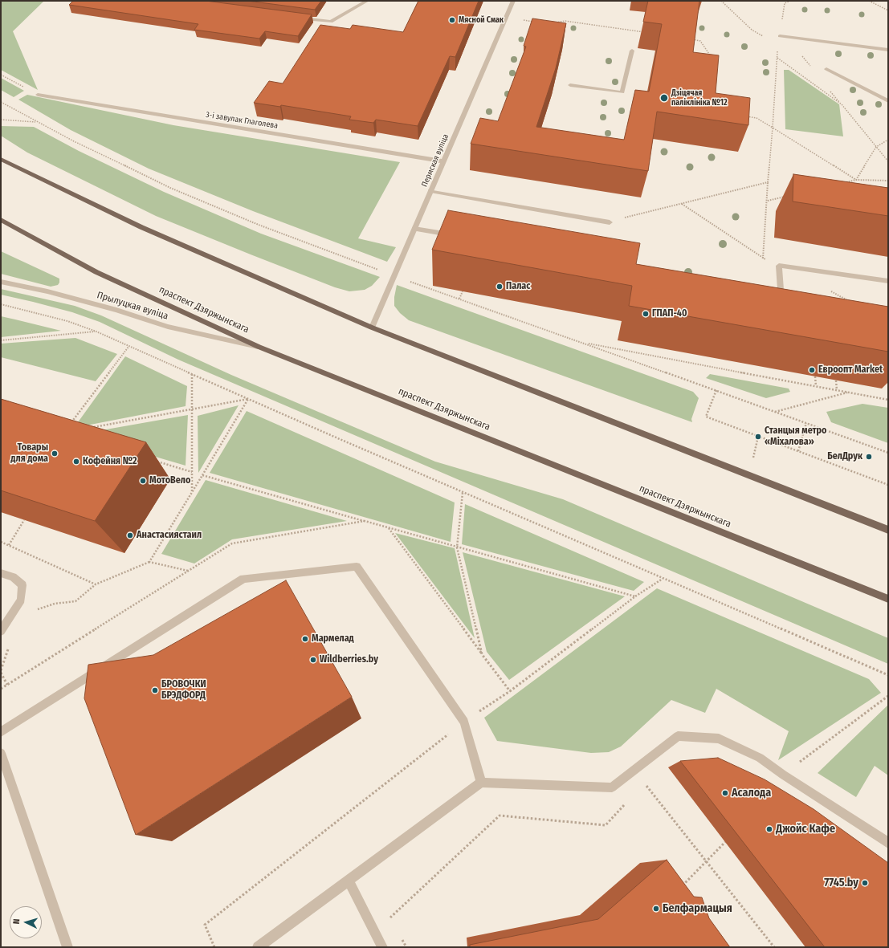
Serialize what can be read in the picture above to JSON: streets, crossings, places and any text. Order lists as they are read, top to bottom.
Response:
{
  "streets": {
    "main road": ["праспект Дзяржынскага"],
    "street": ["3-і завулак Глаголева", "Пермская вуліца", "Прылуцкая вуліца"]
  },
  "crossings": [
    ["3-і завулак Глаголева", "Пермская вуліца"],
    ["Прылуцкая вуліца", "праспект Дзяржынскага"]
  ],
  "places": [
    "Мясной Смак",
    "Дзіцячая паліклініка №12",
    "Палас",
    "ГПАП-40",
    "Евроопт Market",
    "Станцыя метро «Міхалова»",
    "Товары для дома",
    "БелДрук",
    "Кофейня №2",
    "МотоВело",
    "Анастасиястаил",
    "Мармелад",
    "Wildberries.by",
    "БРОВОЧКИ БРЭДФОРД",
    "Асалода",
    "Джойс Кафе",
    "7745.by",
    "Белфармацыя"
  ],
  "north": "left"
}
